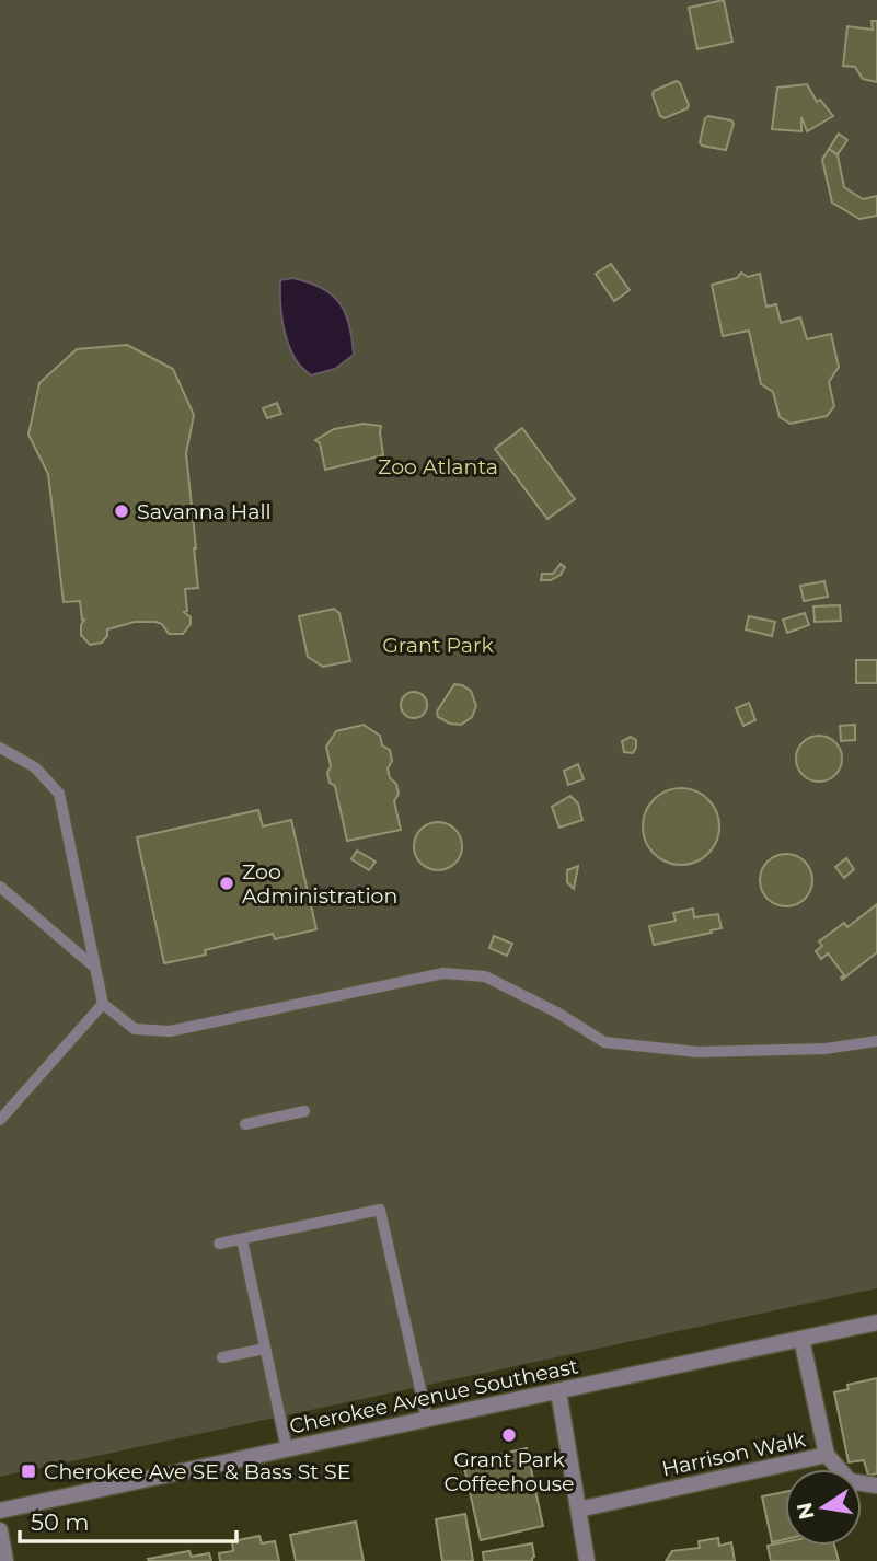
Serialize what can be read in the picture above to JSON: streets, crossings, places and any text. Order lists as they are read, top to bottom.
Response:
{
  "streets": {
    "street": ["Cherokee Avenue Southeast", "Harrison Walk"]
  },
  "crossings": [
    ["Cherokee Avenue Southeast", "Harrison Walk"]
  ],
  "parks": ["Zoo Atlanta", "Grant Park"],
  "places": {
    "other": ["Savanna Hall", "Zoo Administration", "Grant Park Coffeehouse"],
    "transit": ["Cherokee Ave SE & Bass St SE"]
  },
  "scale_bar": "50 m",
  "north": "left"
}
